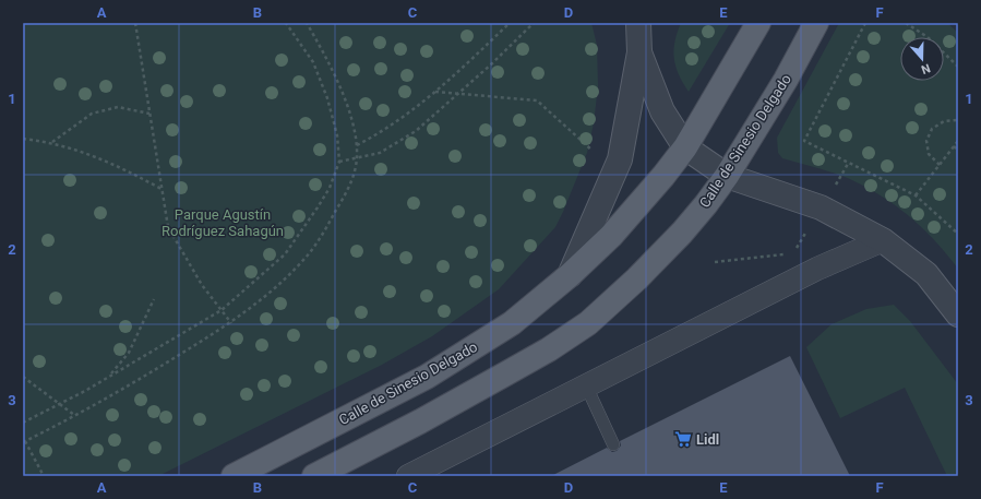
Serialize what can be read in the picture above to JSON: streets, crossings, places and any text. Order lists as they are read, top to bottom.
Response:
{
  "streets": {
    "main road": ["Calle de Sinesio Delgado"]
  },
  "parks": ["Parque Agustín Rodríguez Sahagún"],
  "places": {
    "supermarket": ["Lidl"]
  },
  "north": "bottom",
  "grid": {
    "columns": [
      "A",
      "B",
      "C",
      "D",
      "E",
      "F"
    ],
    "rows": ["1", "2", "3"]
  }
}
